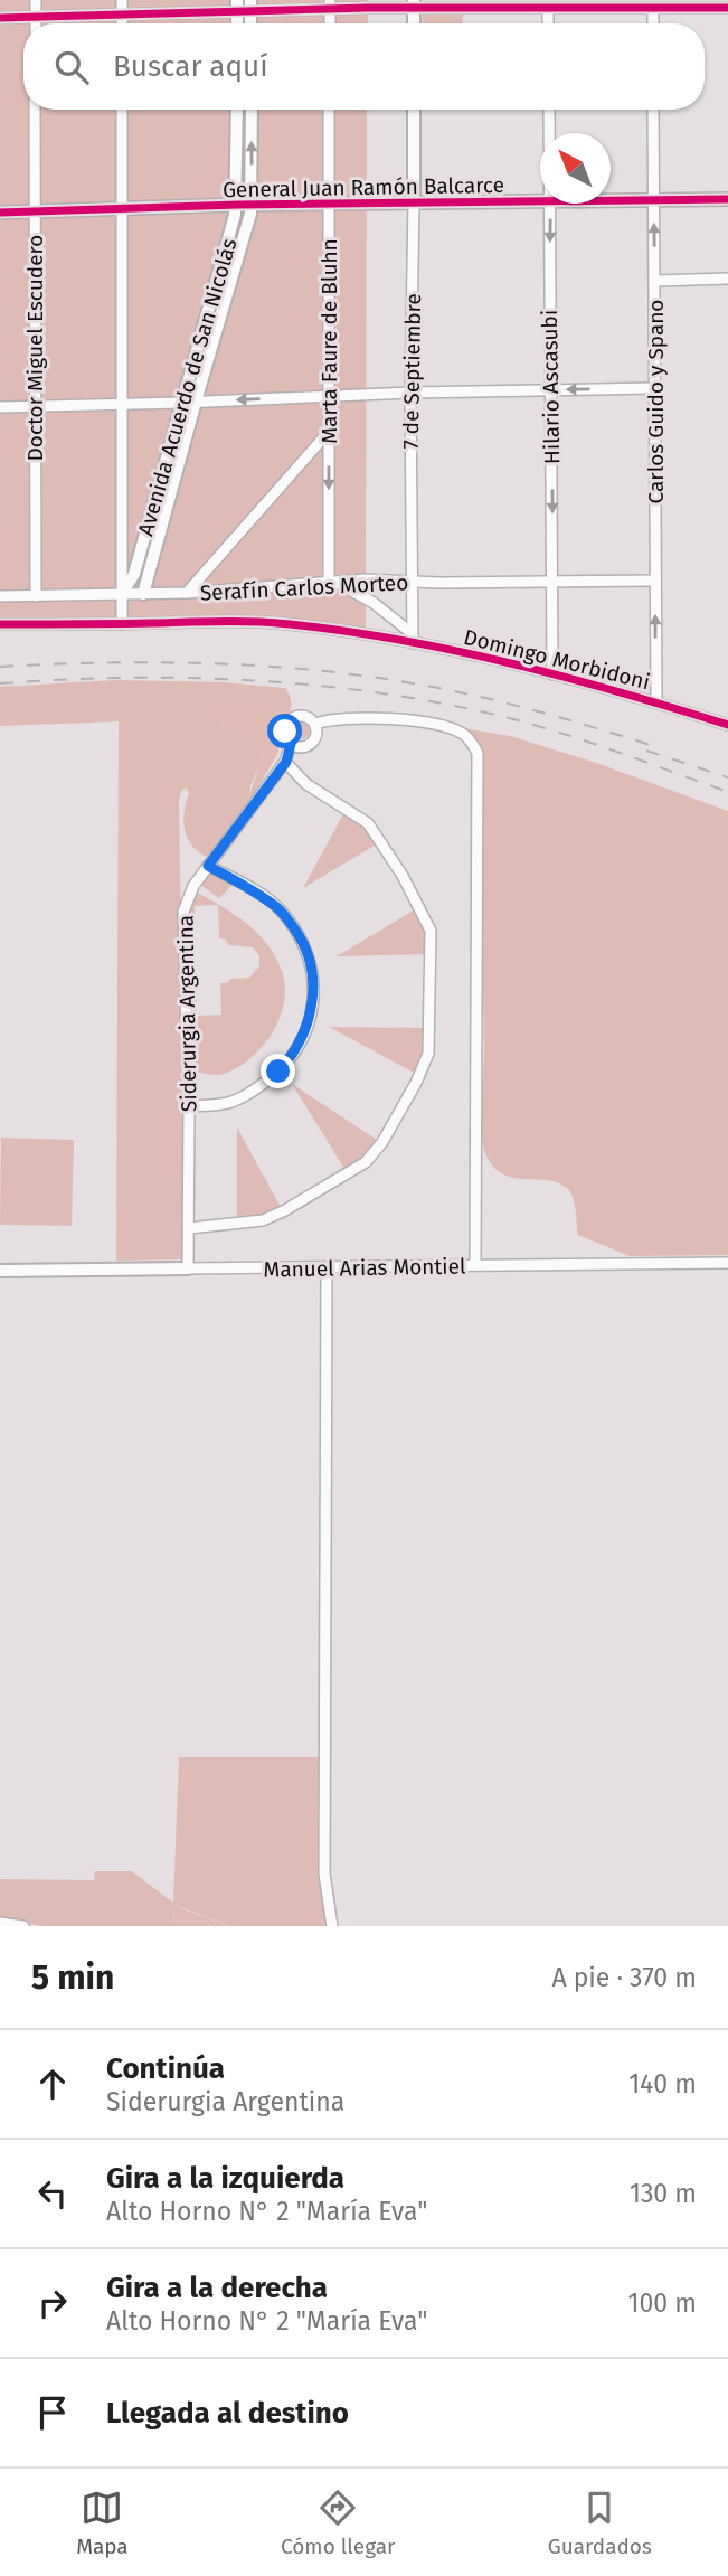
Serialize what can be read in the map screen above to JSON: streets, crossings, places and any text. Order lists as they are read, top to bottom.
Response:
{
  "streets": {
    "street": [
      "General Juan Ramón Balcarce",
      "Marta Faure de Bluhn",
      "Doctor Miguel Escudero",
      "7 de Septiembre",
      "Avenida Acuerdo de San Nicolás",
      "Hilario Ascasubi",
      "Carlos Guido y Spano",
      "Serafín Carlos Morteo",
      "Domingo Morbidoni",
      "Siderurgia Argentina",
      "Manuel Arias Montiel"
    ]
  },
  "crossings": [
    ["General Juan Ramón Balcarce", "Marta Faure de Bluhn"],
    ["General Juan Ramón Balcarce", "Doctor Miguel Escudero"],
    ["General Juan Ramón Balcarce", "7 de Septiembre"],
    ["General Juan Ramón Balcarce", "Avenida Acuerdo de San Nicolás"],
    ["General Juan Ramón Balcarce", "Carlos Guido y Spano"],
    ["Marta Faure de Bluhn", "Serafín Carlos Morteo"],
    ["Doctor Miguel Escudero", "Serafín Carlos Morteo"],
    ["7 de Septiembre", "Serafín Carlos Morteo"],
    ["7 de Septiembre", "Domingo Morbidoni"],
    ["Avenida Acuerdo de San Nicolás", "Serafín Carlos Morteo"],
    ["Avenida Acuerdo de San Nicolás", "Domingo Morbidoni"],
    ["Hilario Ascasubi", "Serafín Carlos Morteo"],
    ["Hilario Ascasubi", "Domingo Morbidoni"],
    ["Carlos Guido y Spano", "Serafín Carlos Morteo"],
    ["Carlos Guido y Spano", "Domingo Morbidoni"],
    ["Siderurgia Argentina", "Manuel Arias Montiel"]
  ],
  "one_way": ["Hilario Ascasubi"],
  "north": "top left",
  "page": {
    "search": "Buscar aquí",
    "heading": ["5 min", "A pie · 370 m"],
    "list": [
      ["Continúa", "Siderurgia Argentina", "140 m"],
      ["Gira a la izquierda", "Alto Horno N° 2 \"María Eva\"", "130 m"],
      ["Gira a la derecha", "Alto Horno N° 2 \"María Eva\"", "100 m"],
      "Llegada al destino"
    ],
    "nav": ["Mapa", "Cómo llegar", "Guardados"]
  }
}
